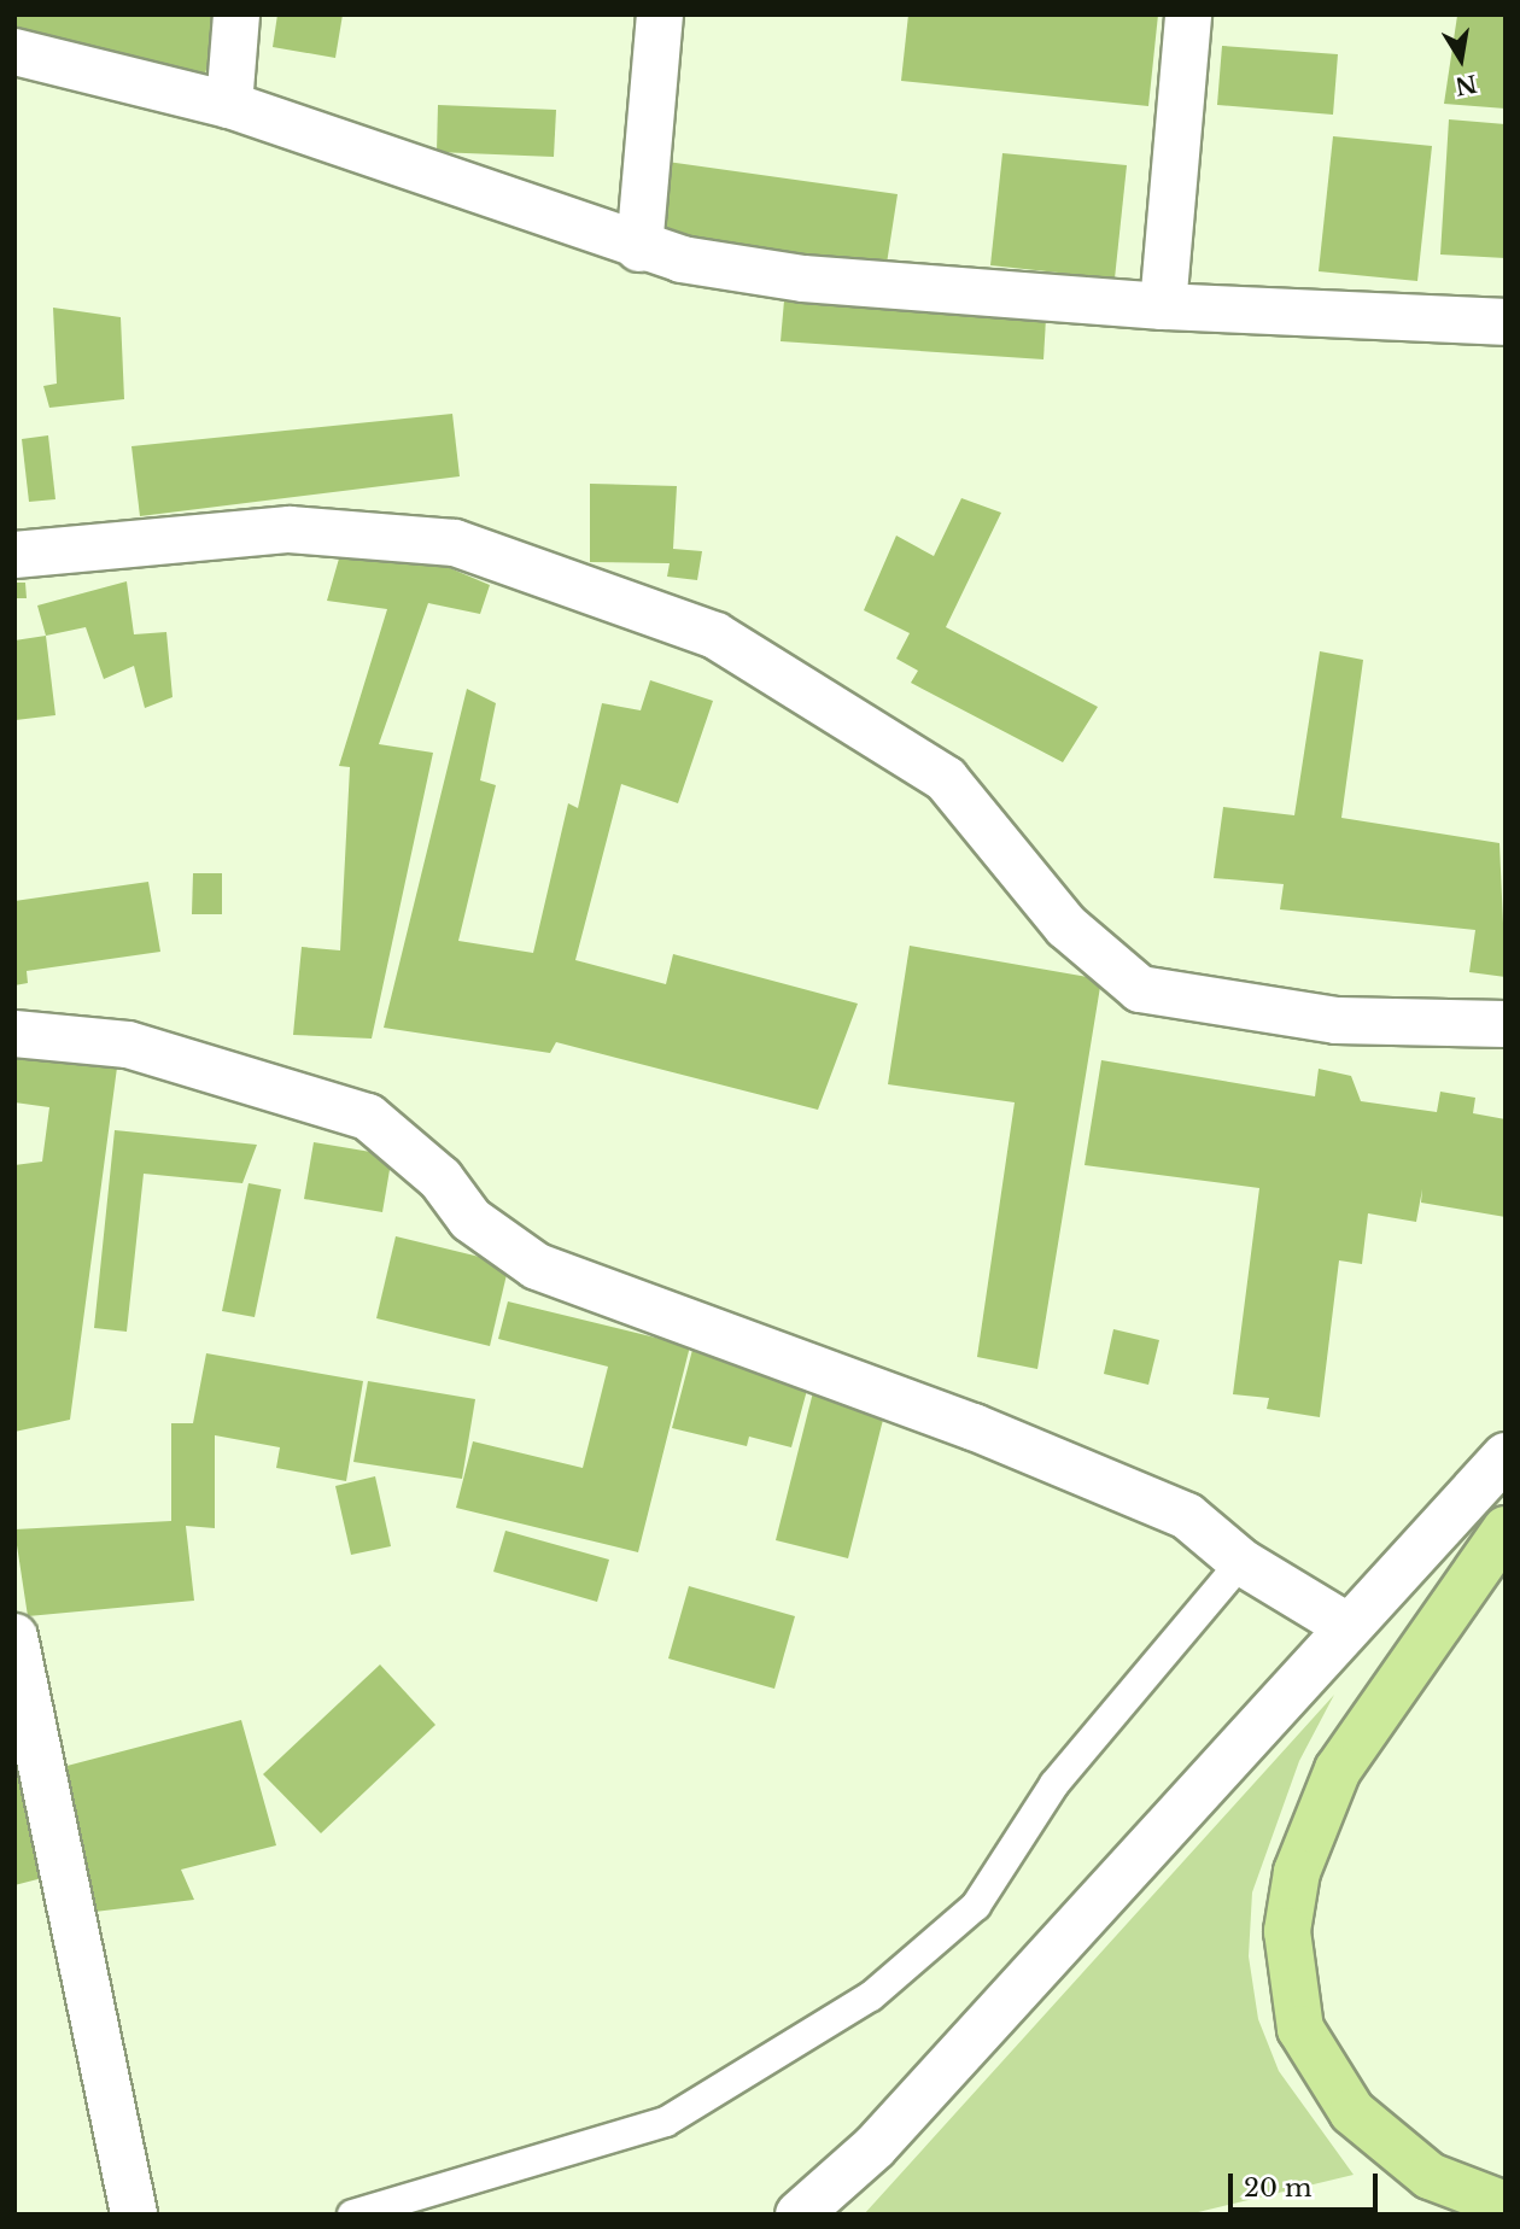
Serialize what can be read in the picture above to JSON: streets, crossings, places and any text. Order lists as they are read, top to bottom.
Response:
{
  "scale_bar": "20 m",
  "north": "bottom"
}
